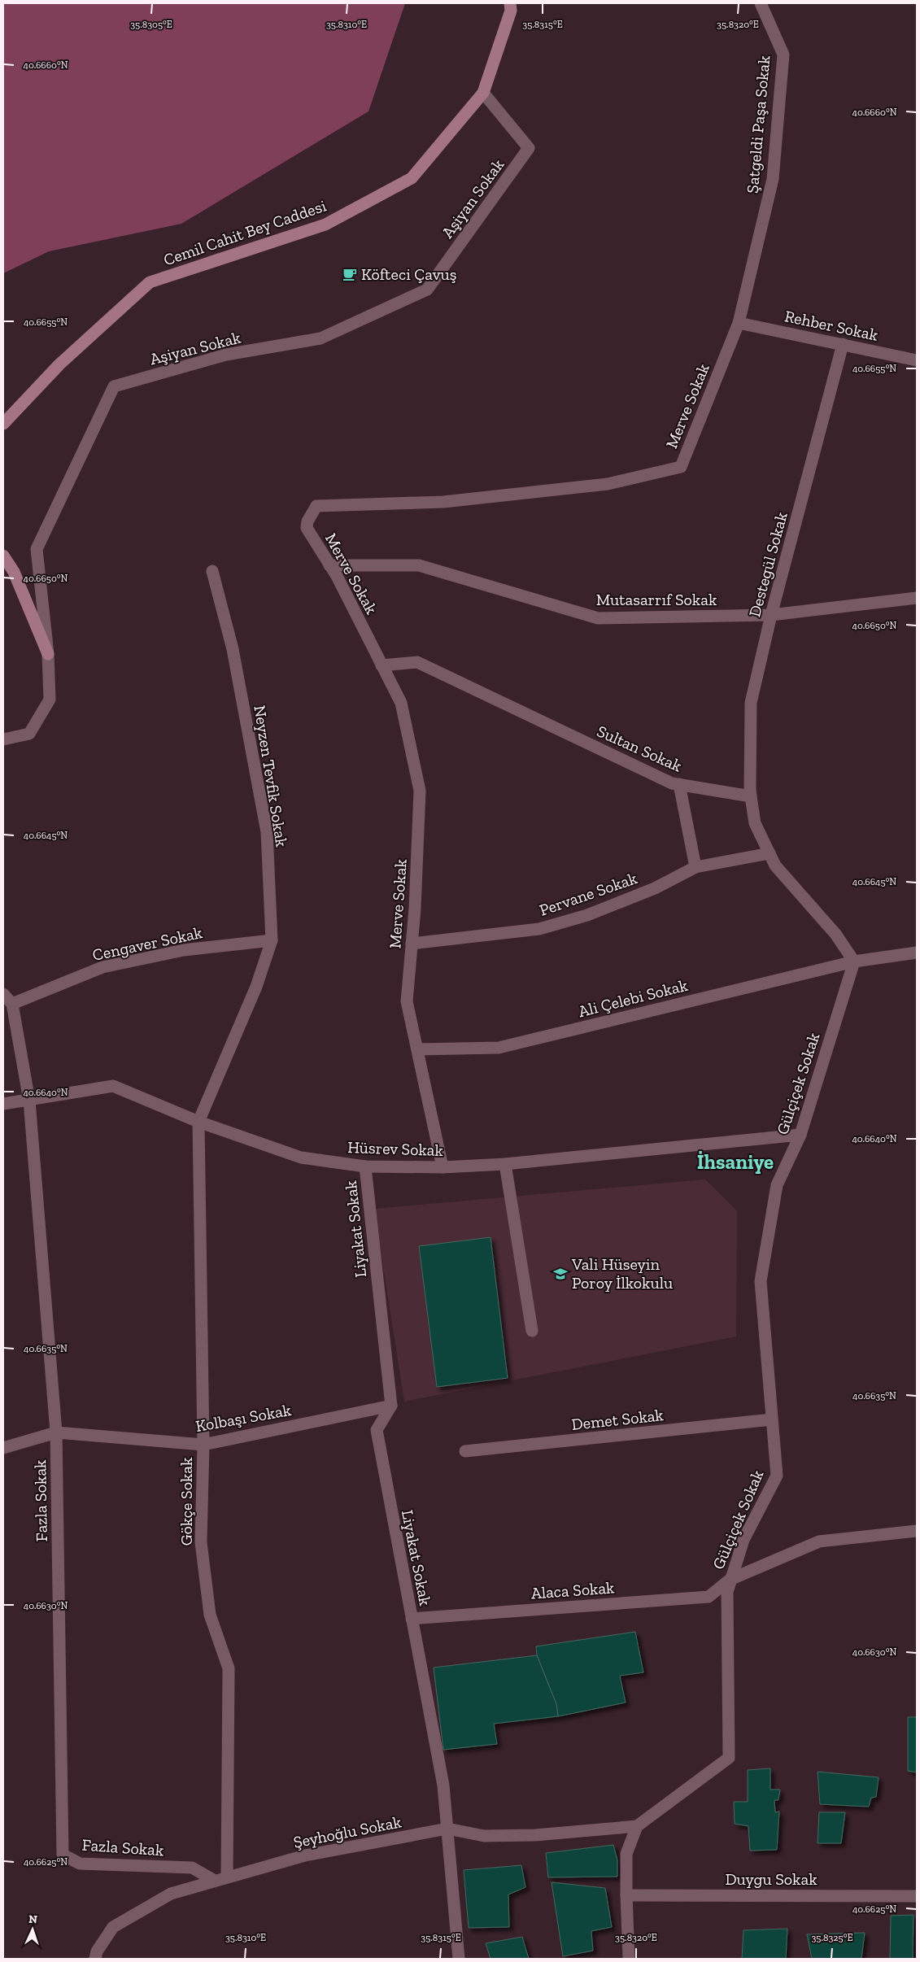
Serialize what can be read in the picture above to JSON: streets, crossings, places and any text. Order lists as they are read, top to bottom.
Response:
{
  "streets": {
    "street": [
      "Şatgeldi Paşa Sokak",
      "Aşiyan Sokak",
      "Cemil Cahit Bey Caddesi",
      "Rehber Sokak",
      "Merve Sokak",
      "Destegül Sokak",
      "Mutasarrıf Sokak",
      "Sultan Sokak",
      "Neyzen Tevfik Sokak",
      "Pervane Sokak",
      "Cengaver Sokak",
      "Ali Çelebi Sokak",
      "Gülçiçek Sokak",
      "Hüsrev Sokak",
      "Liyakat Sokak",
      "Kolbaşı Sokak",
      "Demet Sokak",
      "Fazla Sokak",
      "Gökçe Sokak",
      "Alaca Sokak",
      "Şeyhoğlu Sokak",
      "Duygu Sokak"
    ]
  },
  "crossings": [
    ["Şatgeldi Paşa Sokak", "Rehber Sokak"],
    ["Şatgeldi Paşa Sokak", "Merve Sokak"],
    ["Aşiyan Sokak", "Cemil Cahit Bey Caddesi"],
    ["Rehber Sokak", "Merve Sokak"],
    ["Rehber Sokak", "Destegül Sokak"],
    ["Merve Sokak", "Mutasarrıf Sokak"],
    ["Merve Sokak", "Sultan Sokak"],
    ["Merve Sokak", "Pervane Sokak"],
    ["Merve Sokak", "Ali Çelebi Sokak"],
    ["Merve Sokak", "Hüsrev Sokak"],
    ["Destegül Sokak", "Mutasarrıf Sokak"],
    ["Destegül Sokak", "Sultan Sokak"],
    ["Neyzen Tevfik Sokak", "Cengaver Sokak"],
    ["Neyzen Tevfik Sokak", "Hüsrev Sokak"],
    ["Neyzen Tevfik Sokak", "Gökçe Sokak"],
    ["Cengaver Sokak", "Fazla Sokak"],
    ["Ali Çelebi Sokak", "Gülçiçek Sokak"],
    ["Gülçiçek Sokak", "Hüsrev Sokak"],
    ["Gülçiçek Sokak", "Demet Sokak"],
    ["Gülçiçek Sokak", "Alaca Sokak"],
    ["Gülçiçek Sokak", "Şeyhoğlu Sokak"],
    ["Hüsrev Sokak", "Liyakat Sokak"],
    ["Hüsrev Sokak", "Fazla Sokak"],
    ["Hüsrev Sokak", "Gökçe Sokak"],
    ["Liyakat Sokak", "Kolbaşı Sokak"],
    ["Liyakat Sokak", "Alaca Sokak"],
    ["Liyakat Sokak", "Şeyhoğlu Sokak"],
    ["Kolbaşı Sokak", "Fazla Sokak"],
    ["Kolbaşı Sokak", "Gökçe Sokak"],
    ["Fazla Sokak", "Şeyhoğlu Sokak"],
    ["Gökçe Sokak", "Şeyhoğlu Sokak"]
  ],
  "districts": ["İhsaniye"],
  "places": {
    "cafe": ["Köfteci Çavuş"],
    "school or university": ["Vali Hüseyin Poroy İlkokulu"]
  },
  "north": "top",
  "coordinates": [
    "35.8305°E",
    "35.8310°E",
    "35.8315°E",
    "35.8320°E",
    "40.6660°N",
    "40.6655°N",
    "40.6650°N",
    "40.6645°N",
    "40.6640°N",
    "40.6635°N",
    "40.6630°N",
    "40.6625°N",
    "35.8325°E"
  ]
}
